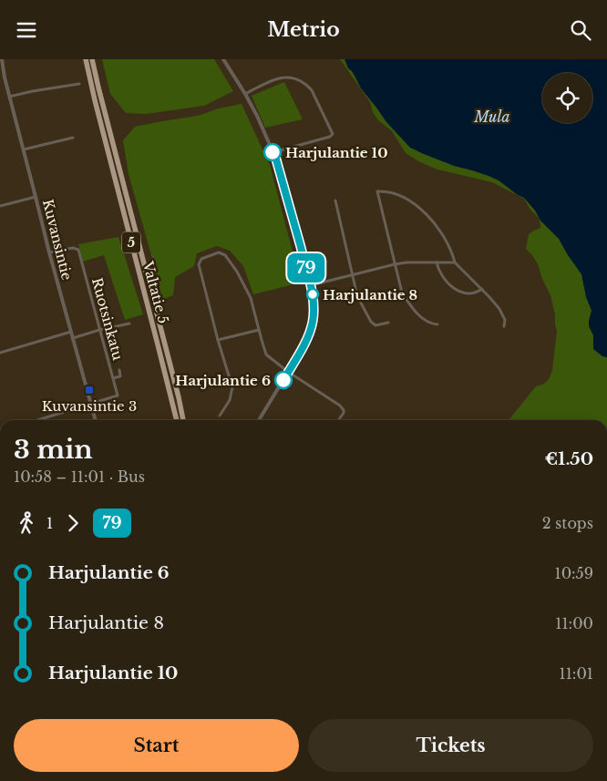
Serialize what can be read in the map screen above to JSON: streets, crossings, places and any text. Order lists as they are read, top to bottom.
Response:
{
  "streets": {
    "highway": ["5", "Valtatie 5"],
    "street": ["Kuvansintie", "Ruotsinkatu"]
  },
  "crossings": [
    ["Kuvansintie", "Ruotsinkatu"]
  ],
  "water": ["Mula"],
  "places": {
    "other": ["Harjulantie 10", "Harjulantie 8", "Harjulantie 6"],
    "transit": ["Kuvansintie 3"]
  },
  "lines": ["bus line 79"],
  "page": {
    "header": "Metrio",
    "on_map": "79",
    "heading": ["3 min", "10:58 – 11:01 · Bus", "€1.50"],
    "legs": ["1", "79", "2 stops"],
    "list": [
      {
        "name": "Harjulantie 6",
        "value": "10:59"
      },
      {
        "name": "Harjulantie 8",
        "value": "11:00"
      },
      {
        "name": "Harjulantie 10",
        "value": "11:01"
      }
    ],
    "buttons": ["Start", "Tickets"]
  }
}
